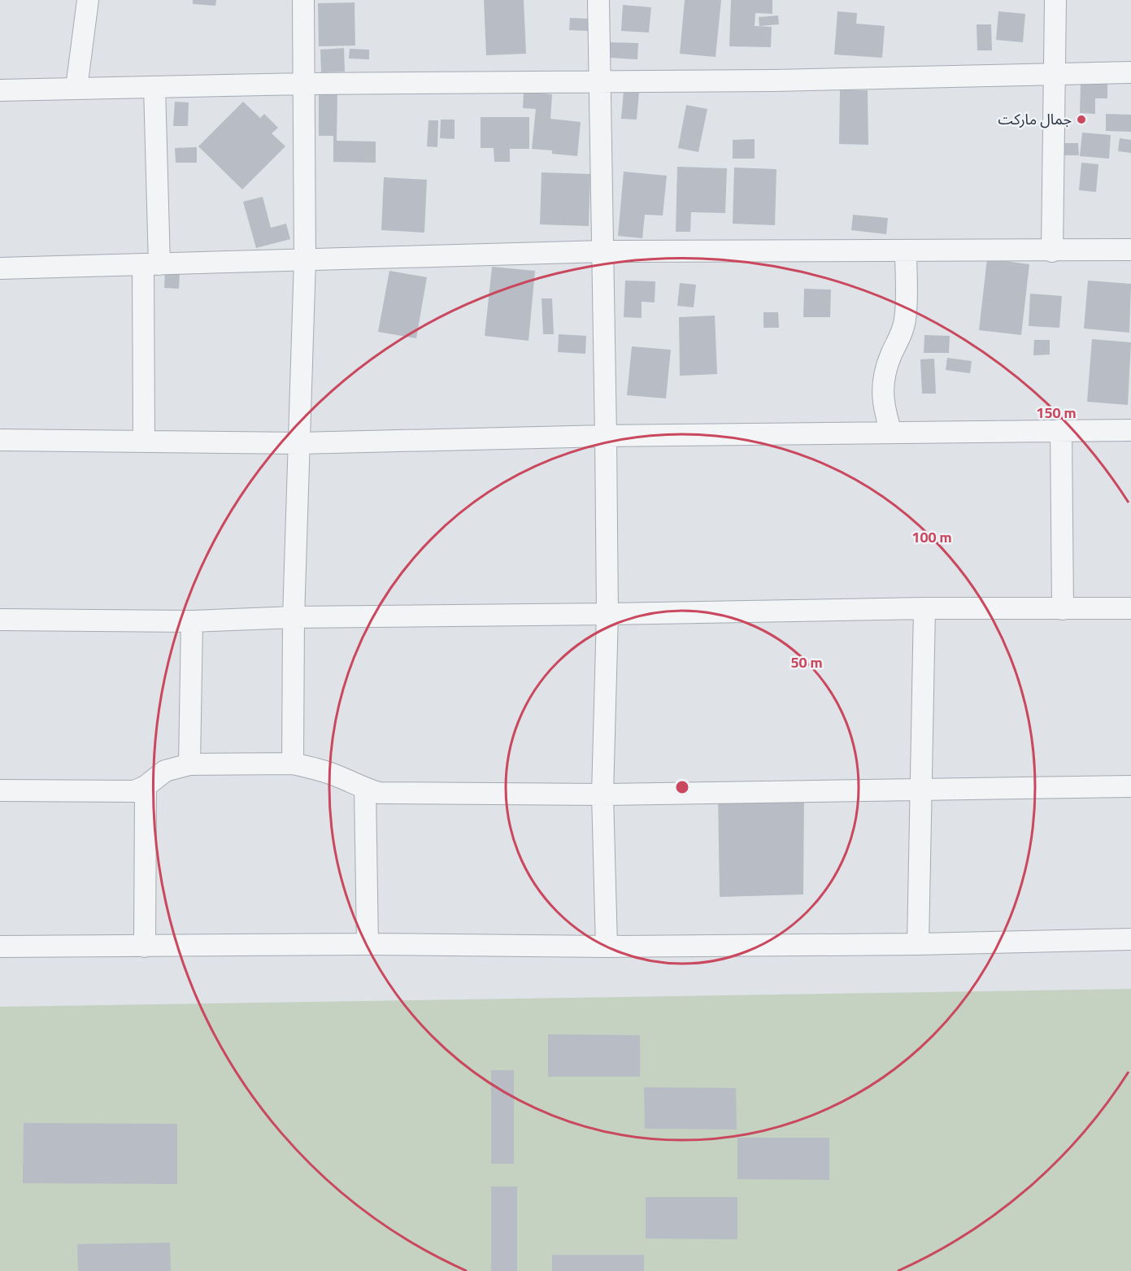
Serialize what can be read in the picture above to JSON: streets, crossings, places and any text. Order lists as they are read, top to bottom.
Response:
{
  "places": ["جمال ماركت"],
  "rings": ["150 m", "100 m", "50 m"]
}
